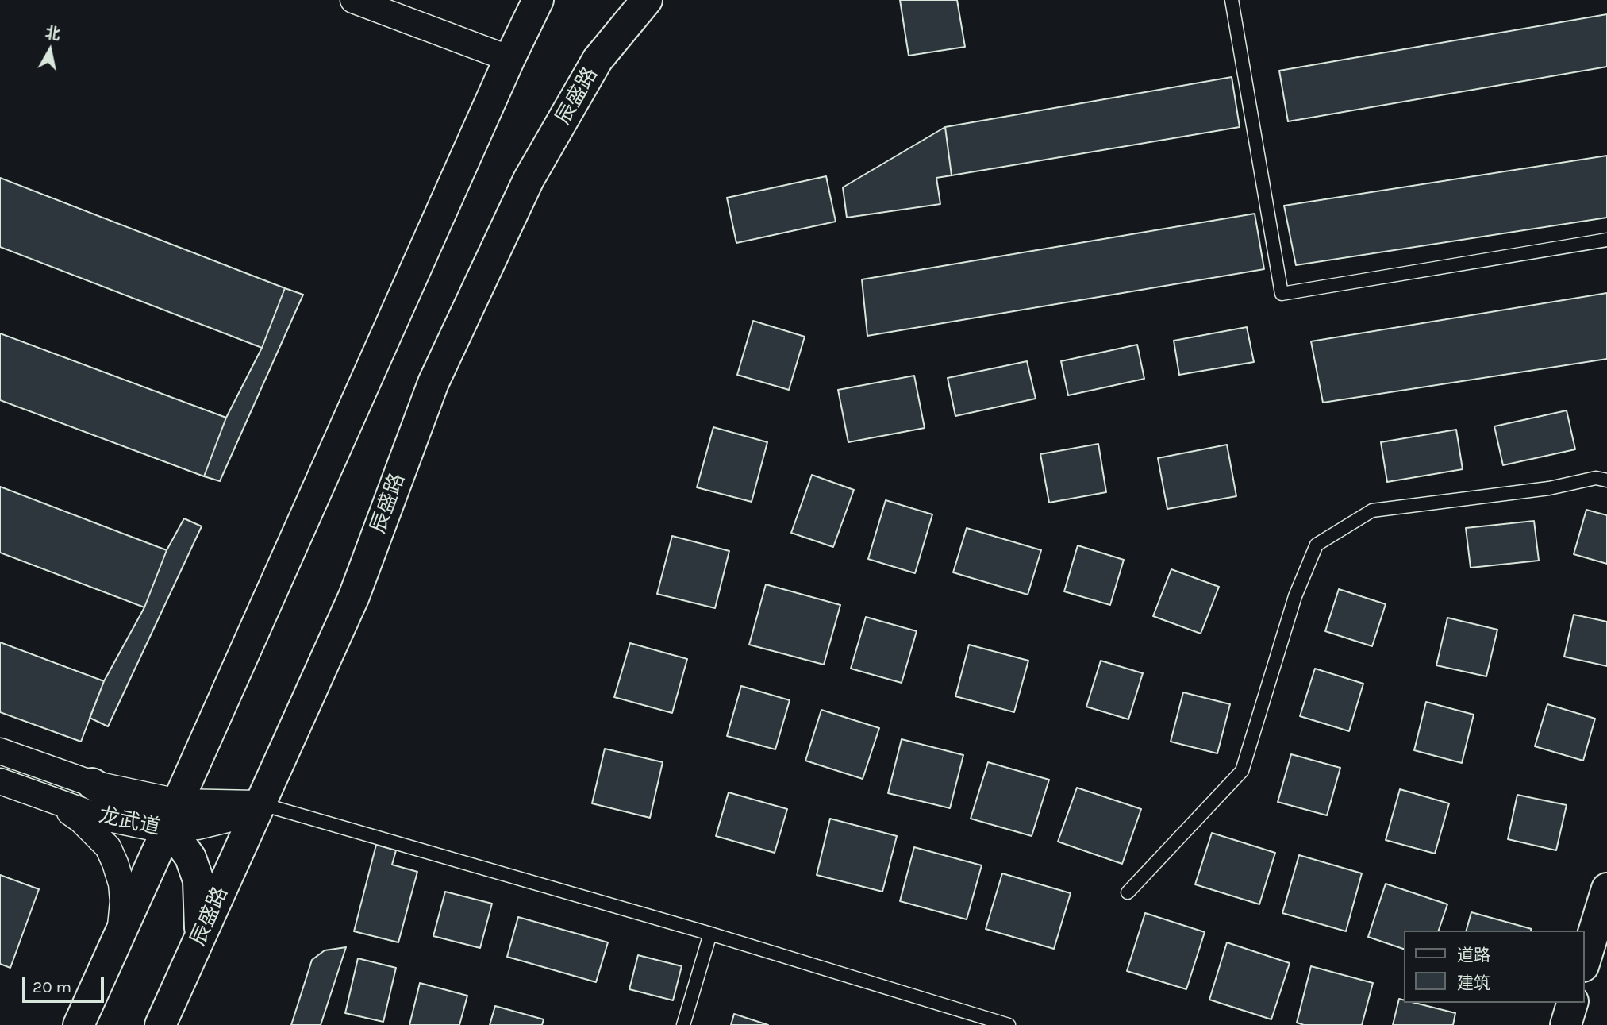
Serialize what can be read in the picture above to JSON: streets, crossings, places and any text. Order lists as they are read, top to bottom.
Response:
{
  "streets": {
    "main road": ["辰盛路"],
    "street": ["龙武道"]
  },
  "crossings": [
    ["辰盛路", "龙武道"]
  ],
  "legend": ["道路", "建筑"],
  "scale_bar": "20 m",
  "north": "top"
}
